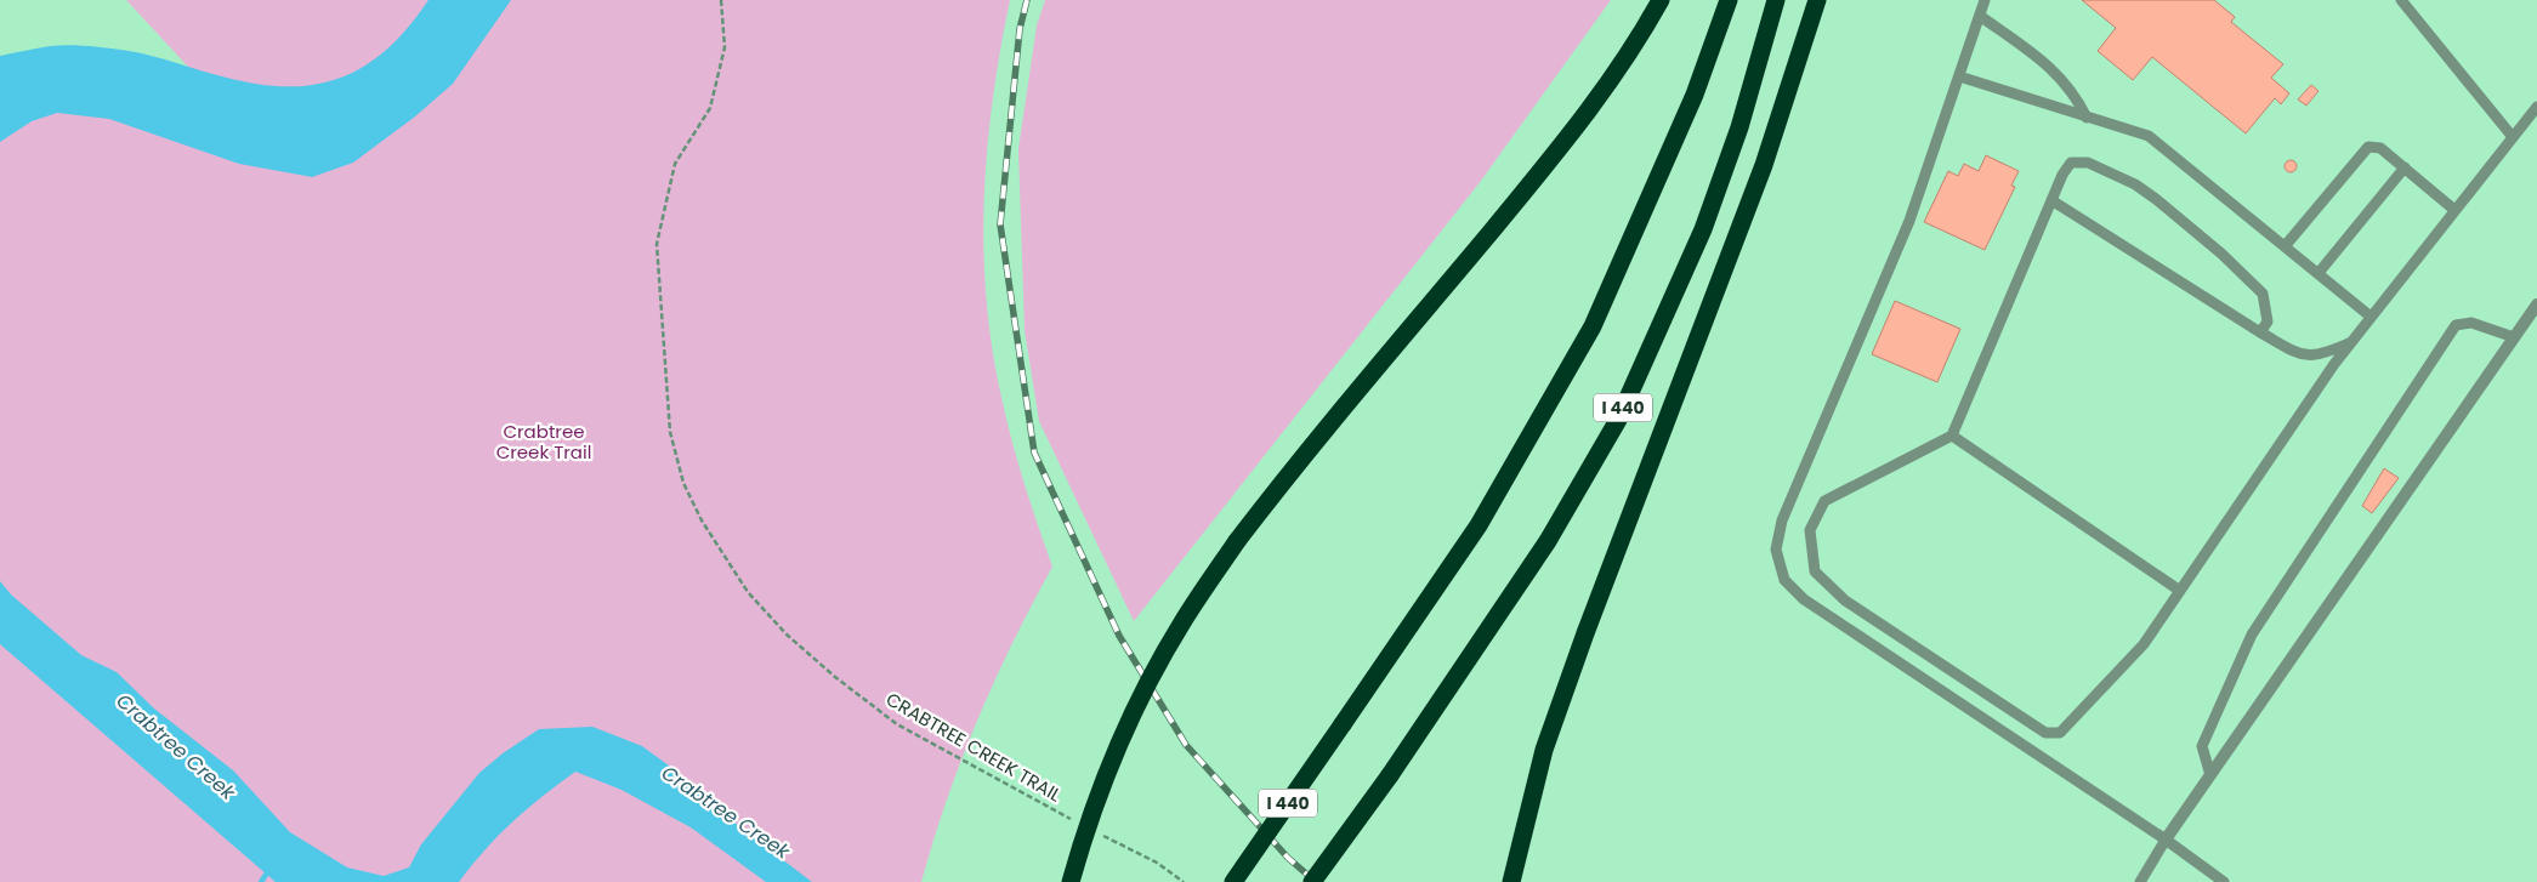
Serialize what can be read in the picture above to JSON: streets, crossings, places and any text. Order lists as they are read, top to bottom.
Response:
{
  "streets": {
    "highway": ["I 440"],
    "path": ["CRABTREE CREEK TRAIL"]
  },
  "water": ["Crabtree Creek"],
  "parks": ["Crabtree Creek Trail"]
}
